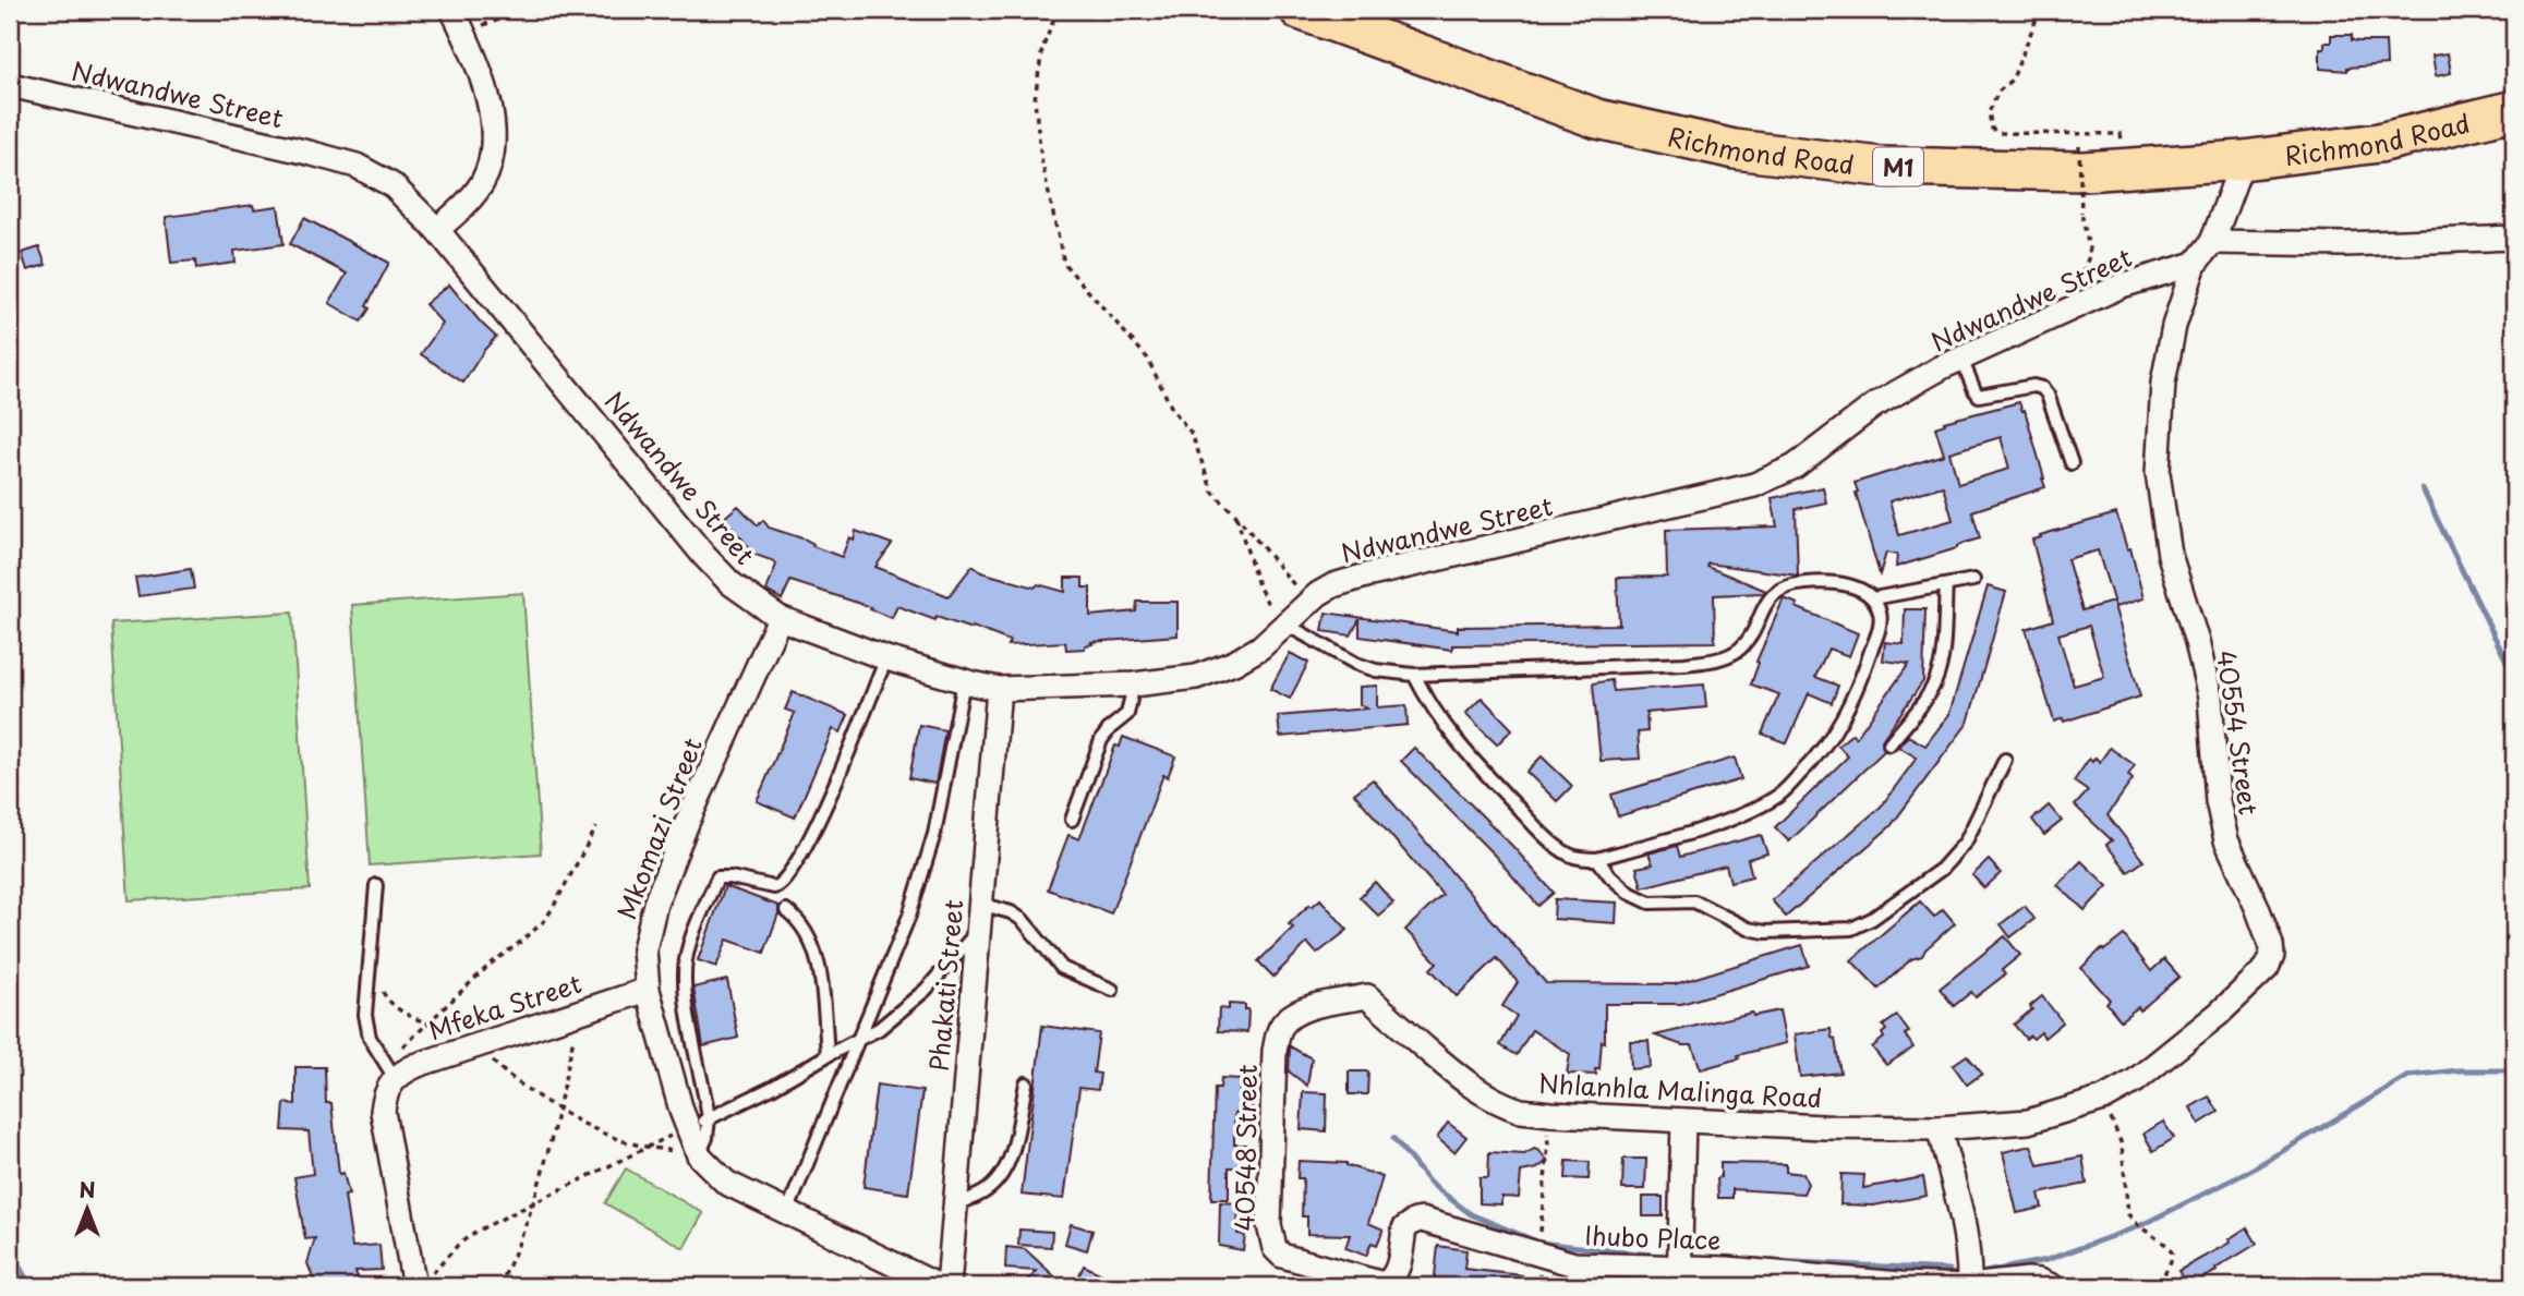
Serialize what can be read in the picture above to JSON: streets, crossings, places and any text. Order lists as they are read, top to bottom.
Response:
{
  "streets": {
    "highway": ["Richmond Road", "M1"],
    "street": [
      "Ndwandwe Street",
      "40554 Street",
      "Mkomazi Street",
      "Phakati Street",
      "Mfeka Street",
      "Nhlanhla Malinga Road",
      "40548 Street",
      "Ihubo Place"
    ]
  },
  "crossings": [
    ["Ndwandwe Street", "40554 Street"],
    ["Ndwandwe Street", "Mkomazi Street"],
    ["Ndwandwe Street", "Phakati Street"],
    ["40554 Street", "Nhlanhla Malinga Road"],
    ["Mkomazi Street", "Mfeka Street"],
    ["Nhlanhla Malinga Road", "40548 Street"],
    ["40548 Street", "Ihubo Place"]
  ],
  "north": "top"
}
